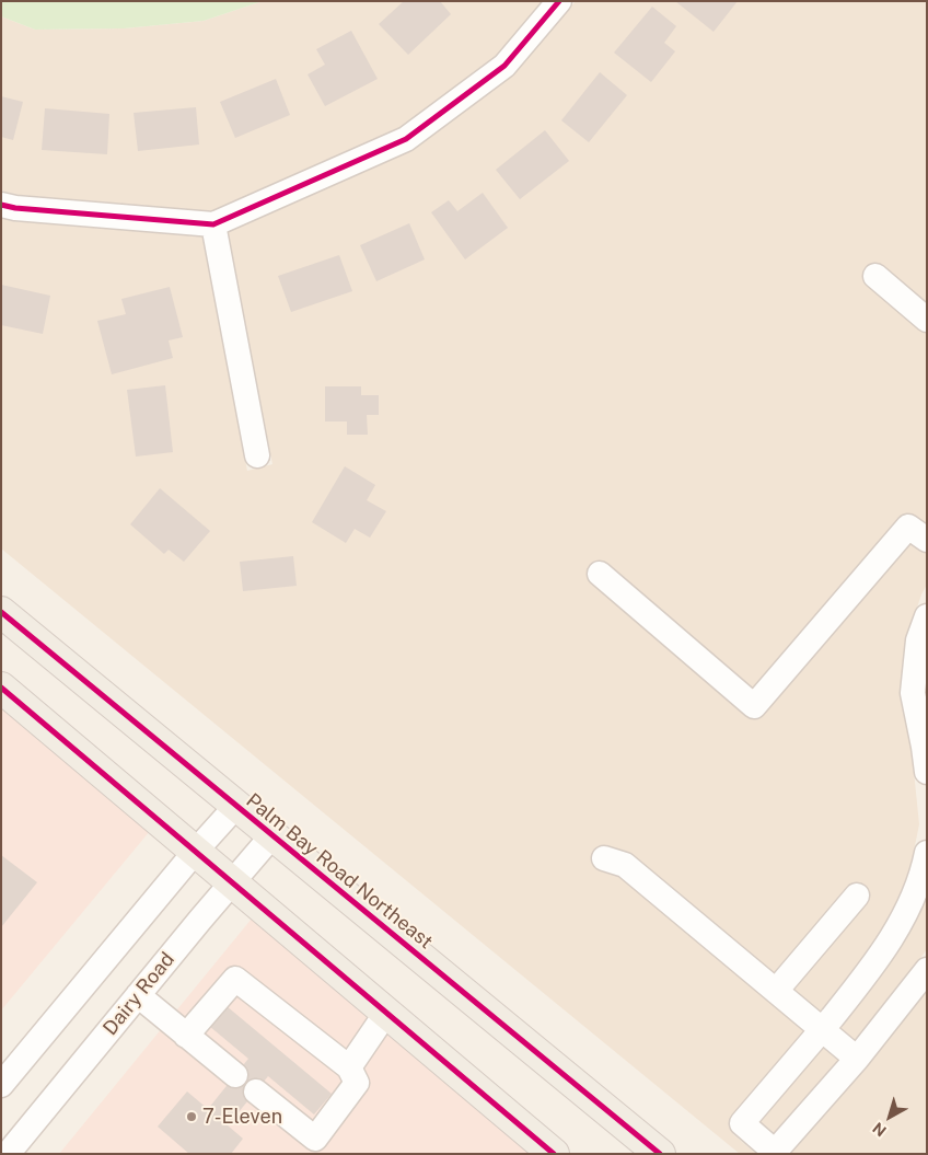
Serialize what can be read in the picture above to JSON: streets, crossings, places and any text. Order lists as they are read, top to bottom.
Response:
{
  "streets": {
    "main road": ["Palm Bay Road Northeast"],
    "street": ["Dairy Road"]
  },
  "crossings": [
    ["Palm Bay Road Northeast", "Dairy Road"]
  ],
  "places": ["7-Eleven"],
  "north": "bottom left"
}
